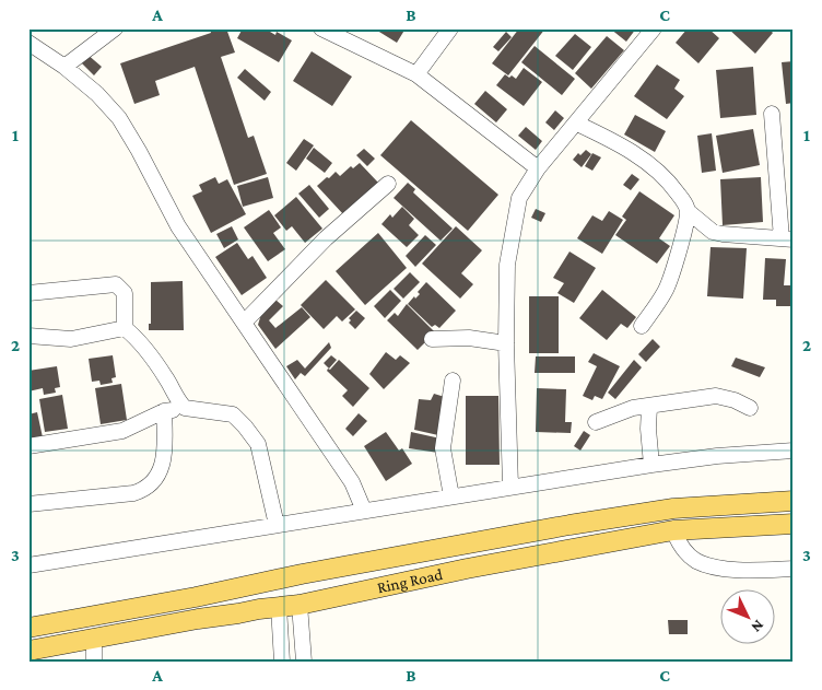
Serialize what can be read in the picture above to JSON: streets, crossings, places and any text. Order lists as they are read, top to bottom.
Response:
{
  "streets": {
    "main road": ["Ring Road"]
  },
  "north": "bottom right",
  "grid": {
    "columns": ["A", "B", "C"],
    "rows": ["1", "2", "3"]
  }
}
